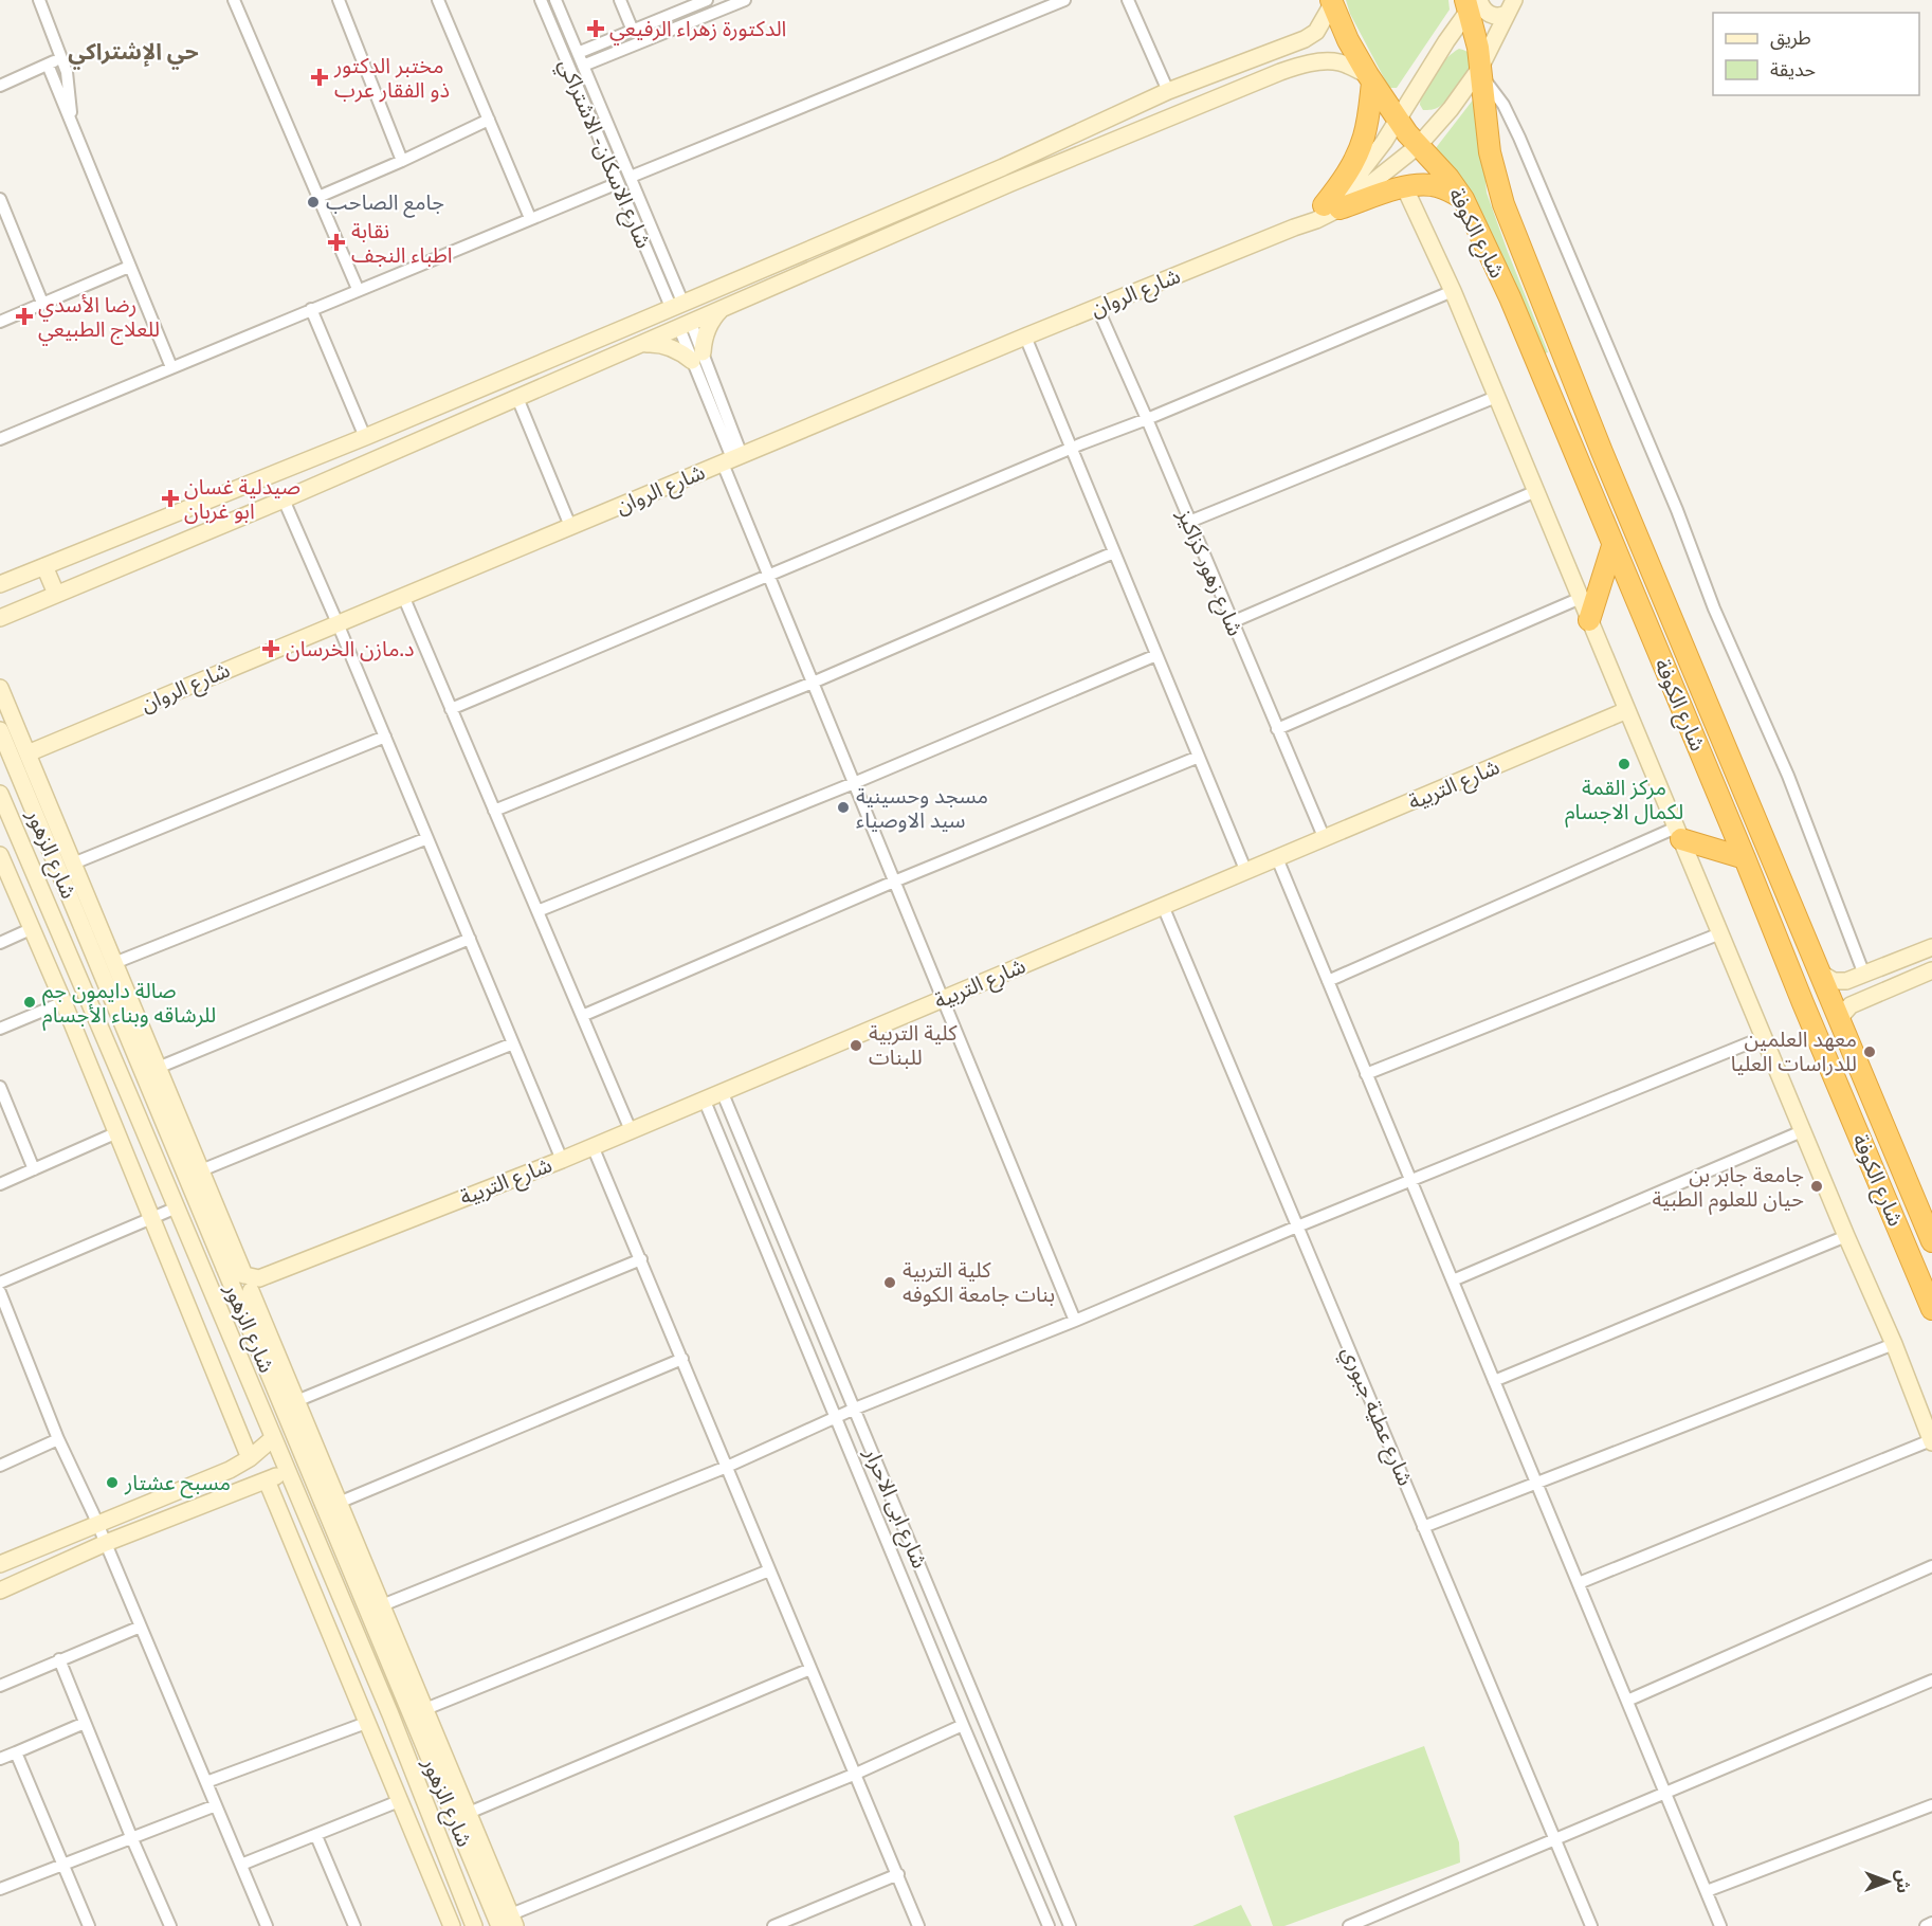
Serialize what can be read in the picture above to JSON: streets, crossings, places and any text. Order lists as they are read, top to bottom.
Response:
{
  "streets": {
    "highway": ["شارع الكوفة"],
    "main road": ["شارع الروان", "شارع التربية", "شارع الزهور"],
    "street": [
      "شارع الاسكان - الاشتراكي",
      "شارع زهور كزاكيز",
      "شارع عطية جبوري",
      "شارع ابی الاحرار"
    ]
  },
  "crossings": [
    ["شارع الكوفة", "شارع الروان"],
    ["شارع الروان", "شارع زهور كزاكيز"],
    ["شارع زهور كزاكيز", "شارع التربية"],
    ["شارع التربية", "شارع عطية جبوري"],
    ["شارع التربية", "شارع ابی الاحرار"]
  ],
  "districts": ["حي الإشتراكي"],
  "places": {
    "health": [
      "الدكتورة زهراء الرفيعي",
      "مختبر الدكتور ذو الفقار عرب",
      "نقابة اطباء النجف",
      "رضا الأسدي للعلاج الطبيعي",
      "صيدلية غسان ابو غربان",
      "د.مازن الخرسان"
    ],
    "other": [
      "جامع الصاحب",
      "مركز القمة لكمال الاجسام",
      "مسجد وحسينية سيد الاوصياء",
      "صالة دايمون جم للرشاقه وبناء الأجسام",
      "كلية التربية للبنات",
      "معهد العلمين للدراسات العليا",
      "جامعة جابر بن حيان للعلوم الطبية",
      "كلية التربية بنات جامعة الكوفه",
      "مسبح عشتار"
    ]
  },
  "legend": ["طريق", "حديقة"],
  "north": "right"
}
